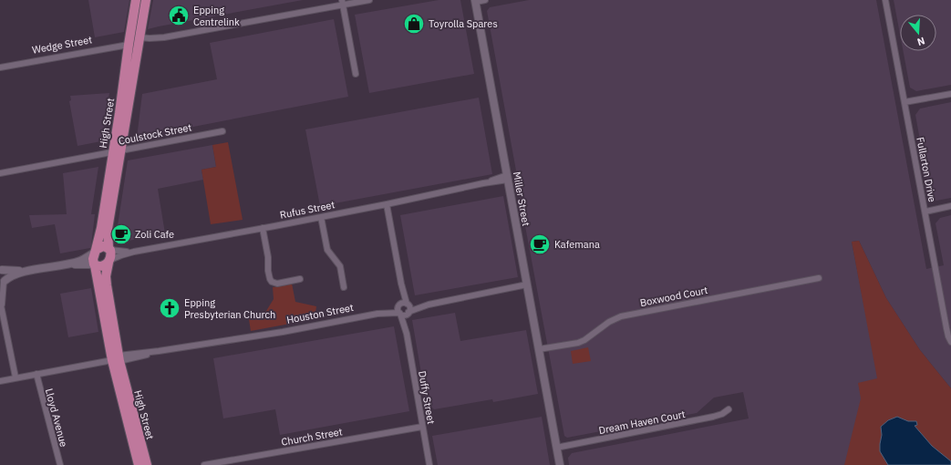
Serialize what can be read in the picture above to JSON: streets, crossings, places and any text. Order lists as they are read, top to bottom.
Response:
{
  "streets": {
    "main road": ["Wedge Street", "High Street"],
    "street": [
      "Coulstock Street",
      "Fullarton Drive",
      "Miller Street",
      "Rufus Street",
      "Boxwood Court",
      "Houston Street",
      "Duffy Street",
      "Lloyd Avenue",
      "Dream Haven Court",
      "Church Street"
    ]
  },
  "crossings": [
    ["Wedge Street", "High Street"],
    ["High Street", "Coulstock Street"],
    ["High Street", "Rufus Street"],
    ["High Street", "Houston Street"],
    ["Miller Street", "Rufus Street"],
    ["Miller Street", "Boxwood Court"],
    ["Miller Street", "Houston Street"],
    ["Miller Street", "Dream Haven Court"],
    ["Houston Street", "Duffy Street"],
    ["Houston Street", "Lloyd Avenue"],
    ["Duffy Street", "Church Street"]
  ],
  "places": {
    "public building": ["Epping Centrelink"],
    "shop": ["Toyrolla Spares"],
    "cafe": ["Zoli Cafe", "Kafemana"],
    "church": ["Epping Presbyterian Church"]
  },
  "north": "bottom"
}
